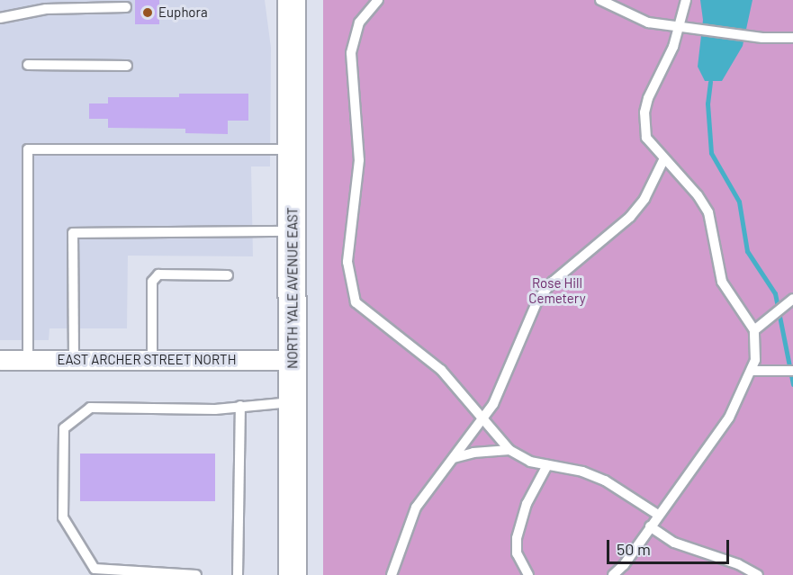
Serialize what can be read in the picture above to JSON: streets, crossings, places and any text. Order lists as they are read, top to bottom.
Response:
{
  "streets": {
    "main road": ["NORTH YALE AVENUE EAST"],
    "street": ["EAST ARCHER STREET NORTH"]
  },
  "crossings": [
    ["NORTH YALE AVENUE EAST", "EAST ARCHER STREET NORTH"]
  ],
  "parks": ["Rose Hill Cemetery"],
  "places": ["Euphora"],
  "scale_bar": "50 m"
}
